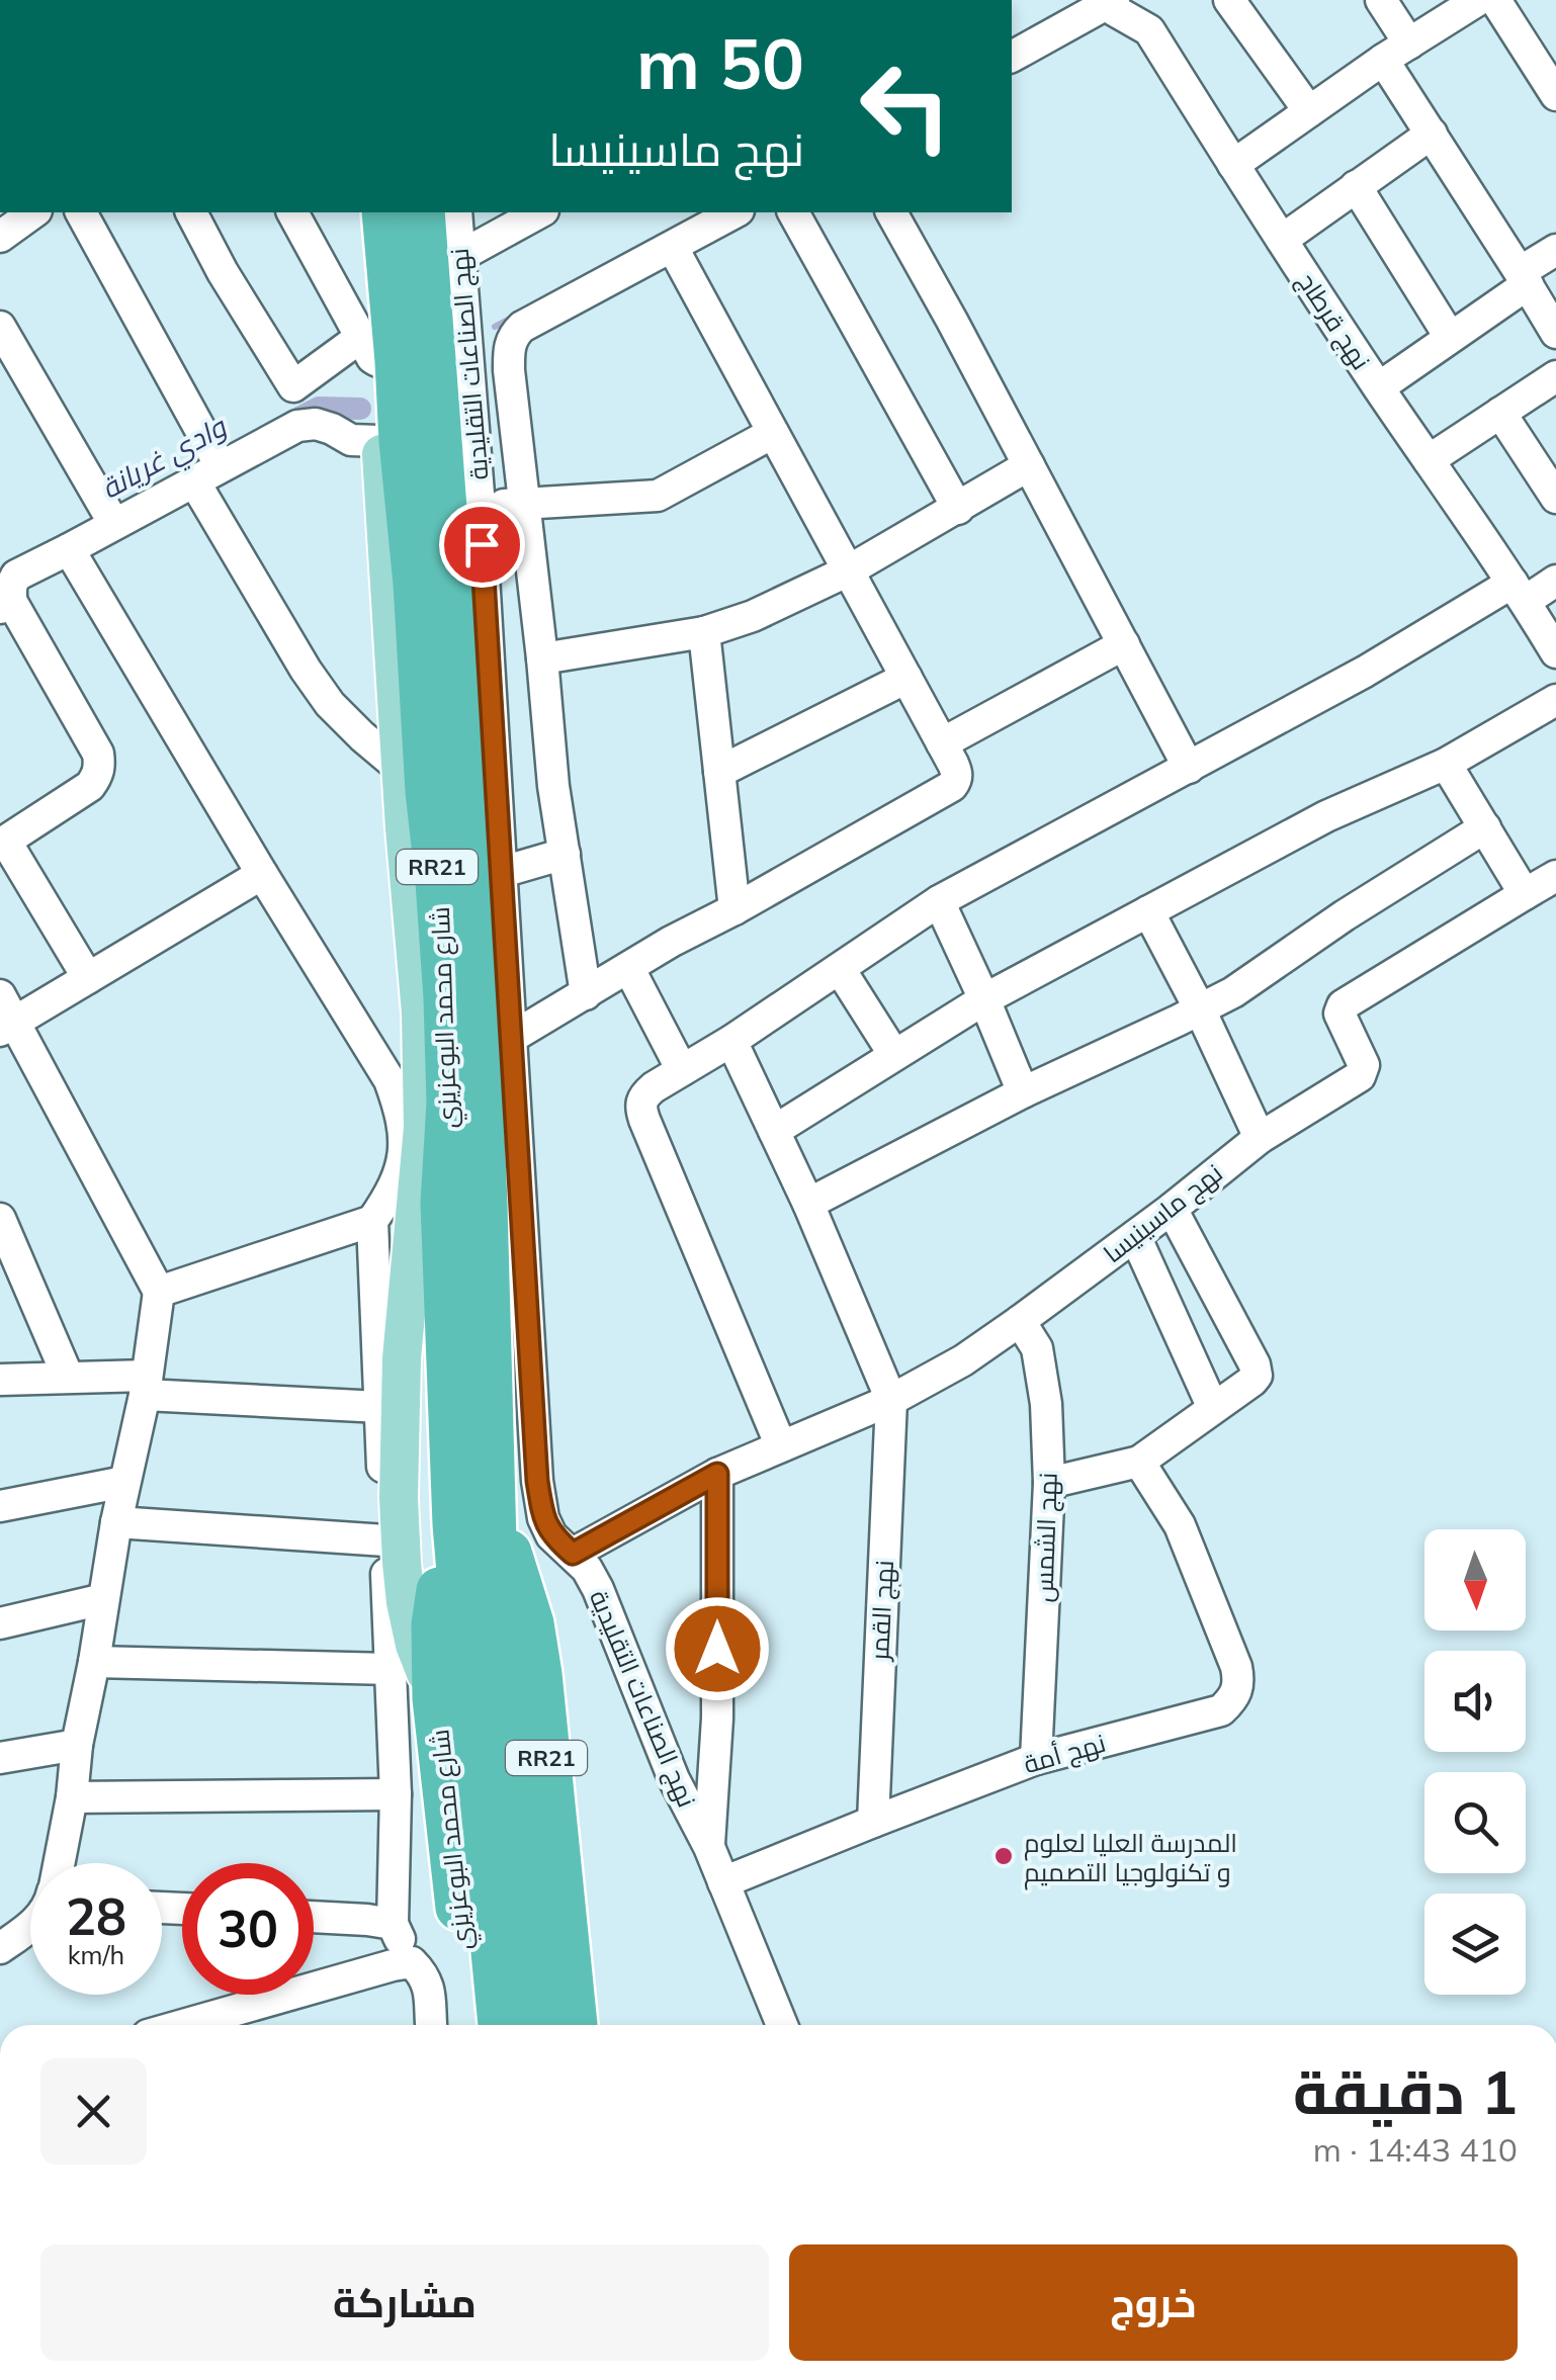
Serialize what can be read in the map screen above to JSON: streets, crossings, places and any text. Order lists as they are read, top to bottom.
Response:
{
  "streets": {
    "highway": ["RR21", "شارع محمد البوعزيزي"],
    "street": [
      "نهج قرطاج",
      "نهج الصناعات التقليدية",
      "نهج ماسينيسا",
      "نهج الشمس",
      "نهج القمر",
      "نهج أمة"
    ]
  },
  "crossings": [
    ["نهج الصناعات التقليدية", "شارع محمد البوعزيزي"],
    ["نهج الصناعات التقليدية", "نهج ماسينيسا"],
    ["نهج الصناعات التقليدية", "نهج أمة"],
    ["نهج ماسينيسا", "نهج الشمس"],
    ["نهج ماسينيسا", "نهج القمر"],
    ["نهج الشمس", "نهج أمة"],
    ["نهج القمر", "نهج أمة"]
  ],
  "water": ["وادي غريانة"],
  "places": ["المدرسة العليا لعلوم و تكنولوجيا التصميم"],
  "north": "bottom",
  "page": {
    "turn": ["50 m", "نهج ماسينيسا"],
    "speed": "28 km/h",
    "limit": "30",
    "heading": ["1 دقيقة", "410 m · 14:43"],
    "buttons": ["خروج", "مشاركة"]
  }
}
